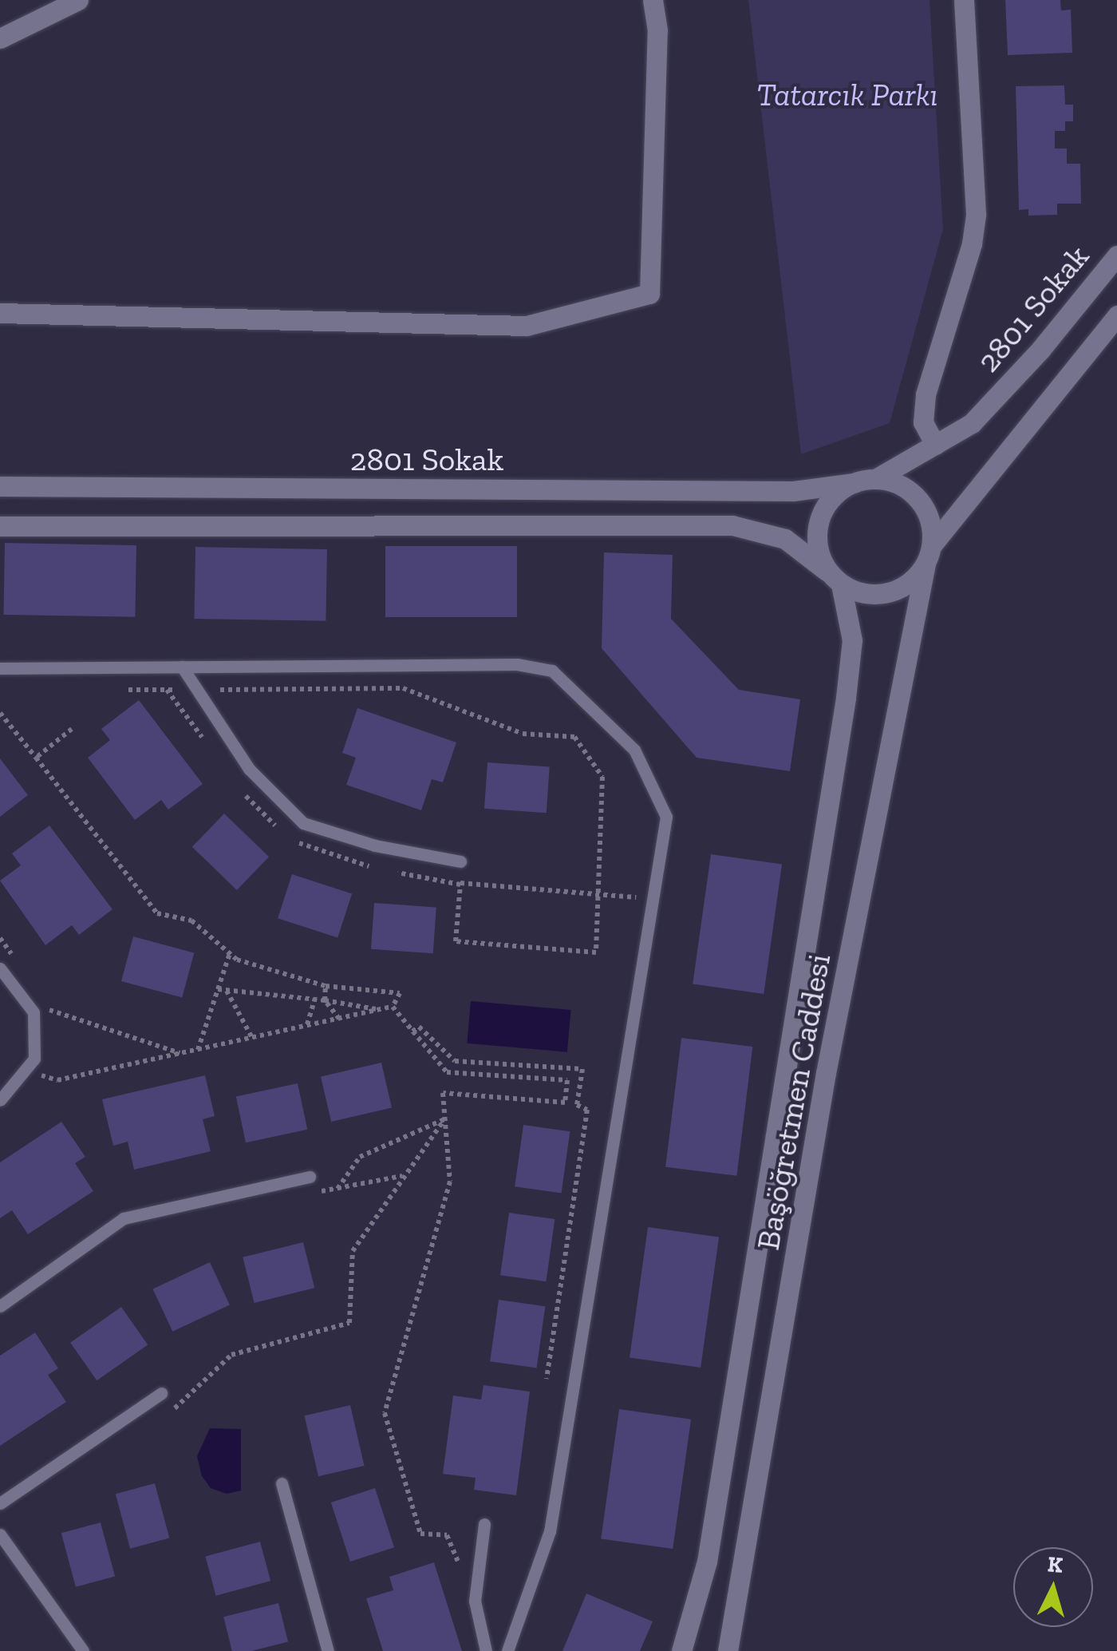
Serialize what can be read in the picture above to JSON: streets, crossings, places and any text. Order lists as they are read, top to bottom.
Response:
{
  "streets": {
    "street": ["2801 Sokak", "Başöğretmen Caddesi"]
  },
  "crossings": [
    ["2801 Sokak", "Başöğretmen Caddesi"]
  ],
  "parks": ["Tatarcık Parkı"],
  "north": "top"
}
